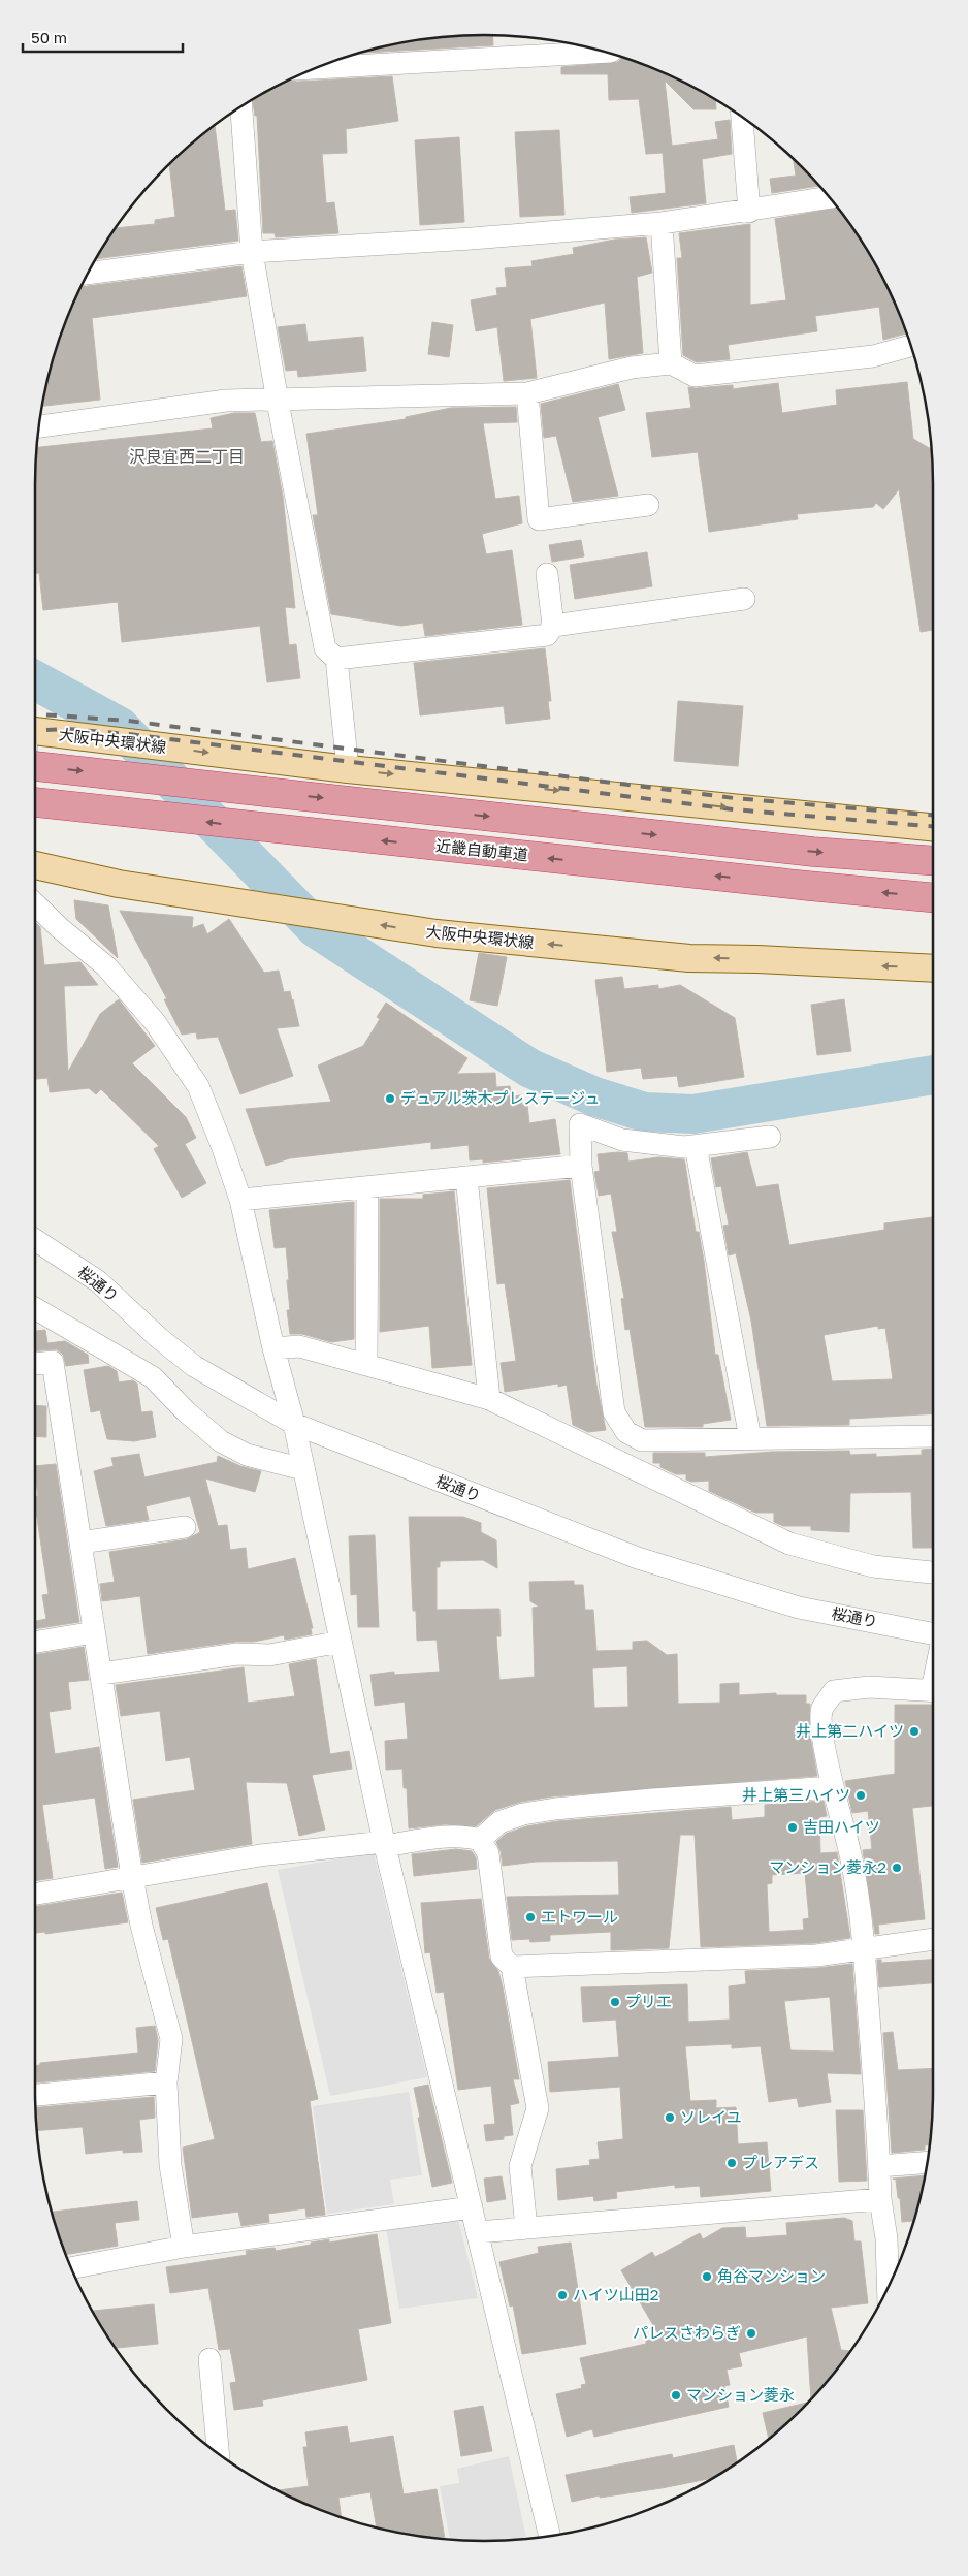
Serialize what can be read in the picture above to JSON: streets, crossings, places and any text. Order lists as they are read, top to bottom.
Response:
{
  "streets": {
    "highway": ["近畿自動車道"],
    "main road": ["大阪中央環状線"],
    "street": ["桜通り"]
  },
  "districts": ["沢良宜西二丁目"],
  "places": [
    "デュアル茨木プレステージュ",
    "井上第二ハイツ",
    "井上第三ハイツ",
    "吉田ハイツ",
    "マンション菱永2",
    "エトワール",
    "プリエ",
    "ソレイユ",
    "プレアデス",
    "角谷マンション",
    "ハイツ山田2",
    "パレスさわらぎ",
    "マンション菱永"
  ],
  "scale_bar": "50 m"
}
